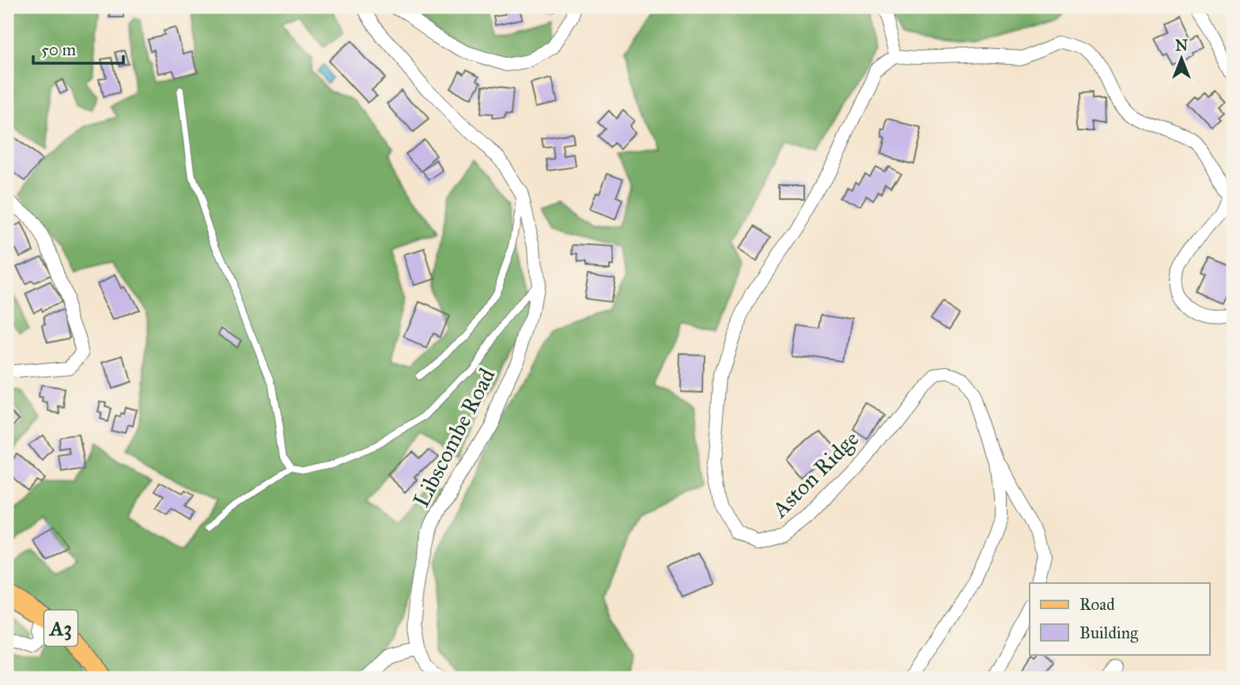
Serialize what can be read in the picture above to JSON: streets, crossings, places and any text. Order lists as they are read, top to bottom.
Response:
{
  "streets": {
    "main road": ["A3"],
    "street": ["Libscombe Road", "Aston Ridge"]
  },
  "legend": ["Road", "Building"],
  "scale_bar": "50 m",
  "north": "top"
}
